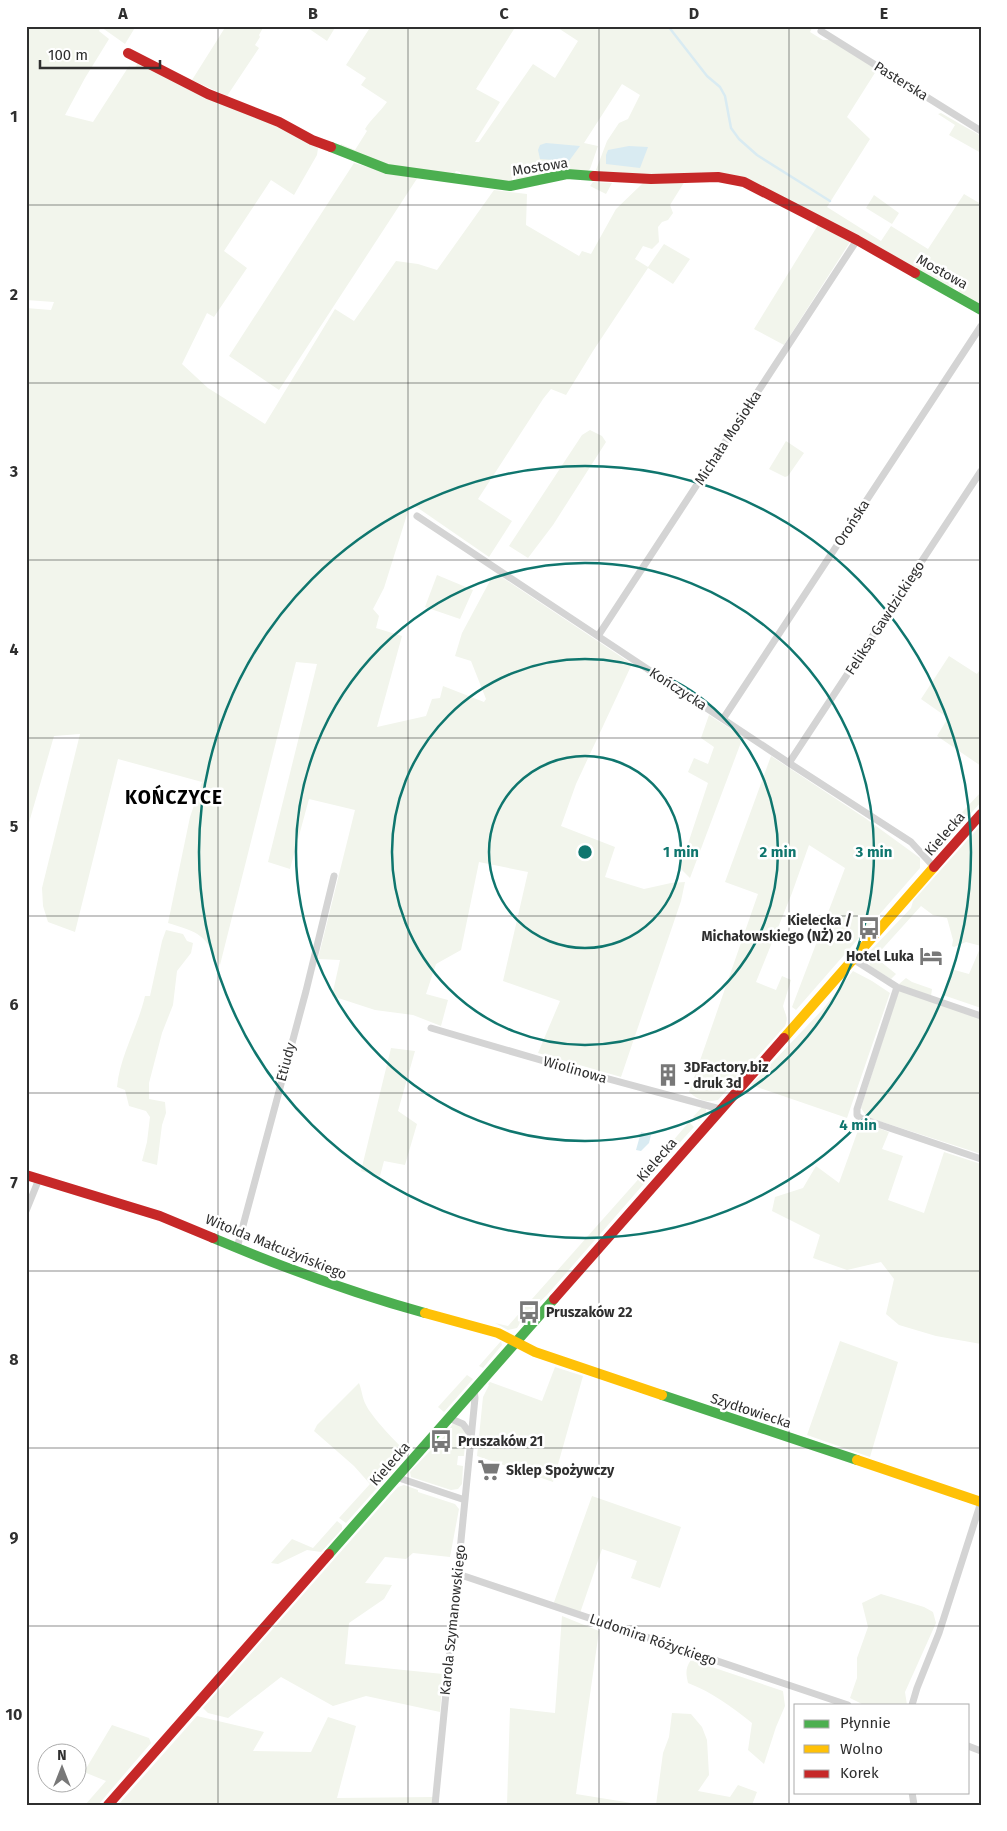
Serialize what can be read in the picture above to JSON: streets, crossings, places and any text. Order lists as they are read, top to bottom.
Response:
{
  "streets": {
    "street": [
      "Pasterska",
      "Mostowa",
      "Michała Mosiołka",
      "Orońska",
      "Feliksa Gawdzickiego",
      "Kończycka",
      "Kielecka",
      "Etiudy",
      "Wiolinowa",
      "Witolda Małcużyńskiego",
      "Szydłowiecka",
      "Karola Szymanowskiego",
      "Ludomira Różyckiego"
    ]
  },
  "crossings": [
    ["Mostowa", "Michała Mosiołka"],
    ["Michała Mosiołka", "Kończycka"],
    ["Orońska", "Kończycka"],
    ["Feliksa Gawdzickiego", "Kończycka"],
    ["Kończycka", "Kielecka"],
    ["Kielecka", "Wiolinowa"],
    ["Kielecka", "Witolda Małcużyńskiego"],
    ["Kielecka", "Szydłowiecka"],
    ["Kielecka", "Karola Szymanowskiego"],
    ["Etiudy", "Witolda Małcużyńskiego"],
    ["Witolda Małcużyńskiego", "Szydłowiecka"],
    ["Karola Szymanowskiego", "Ludomira Różyckiego"]
  ],
  "districts": ["KOŃCZYCE"],
  "places": {
    "bus stop": ["Kielecka / Michałowskiego (NŻ) 20", "Pruszaków 22", "Pruszaków 21"],
    "hotel": ["Hotel Luka"],
    "building": ["3DFactory.biz - druk 3d"],
    "supermarket": ["Sklep Spożywczy"]
  },
  "legend": ["Płynnie", "Wolno", "Korek"],
  "scale_bar": "100 m",
  "north": "top",
  "grid": {
    "columns": [
      "A",
      "B",
      "C",
      "D",
      "E"
    ],
    "rows": [
      "1",
      "2",
      "3",
      "4",
      "5",
      "6",
      "7",
      "8",
      "9",
      "10"
    ]
  },
  "rings": [
    "1 min",
    "2 min",
    "3 min",
    "4 min"
  ]
}
